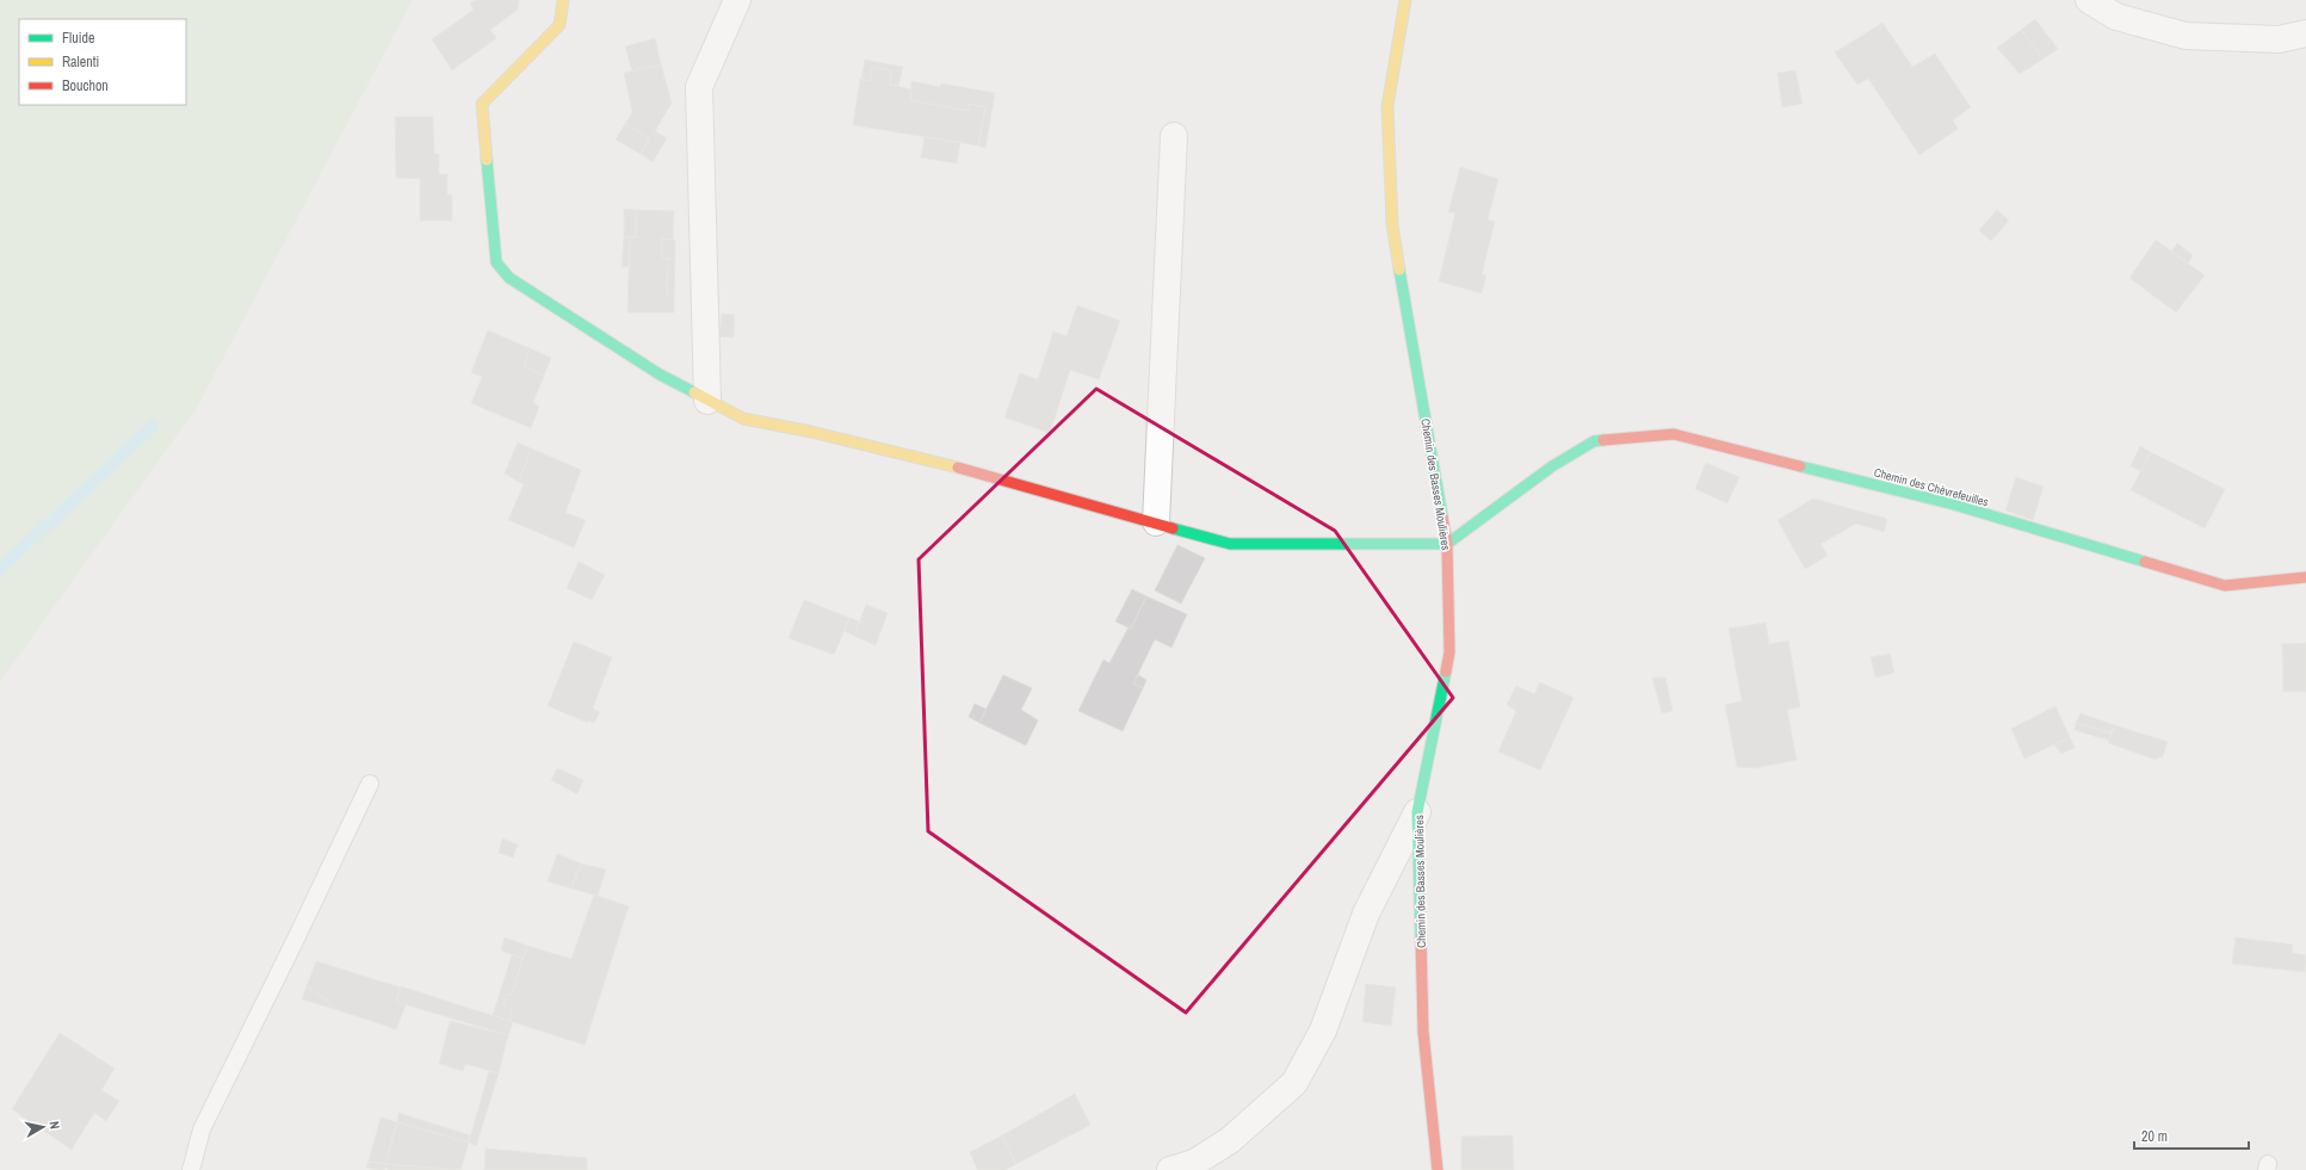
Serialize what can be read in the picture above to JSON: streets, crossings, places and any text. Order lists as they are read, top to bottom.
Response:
{
  "streets": {
    "street": ["Chemin des Basses Moulières", "Chemin des Chèvrefeuilles"]
  },
  "crossings": [
    ["Chemin des Basses Moulières", "Chemin des Chèvrefeuilles"]
  ],
  "legend": ["Fluide", "Ralenti", "Bouchon"],
  "scale_bar": "20 m",
  "north": "right"
}
